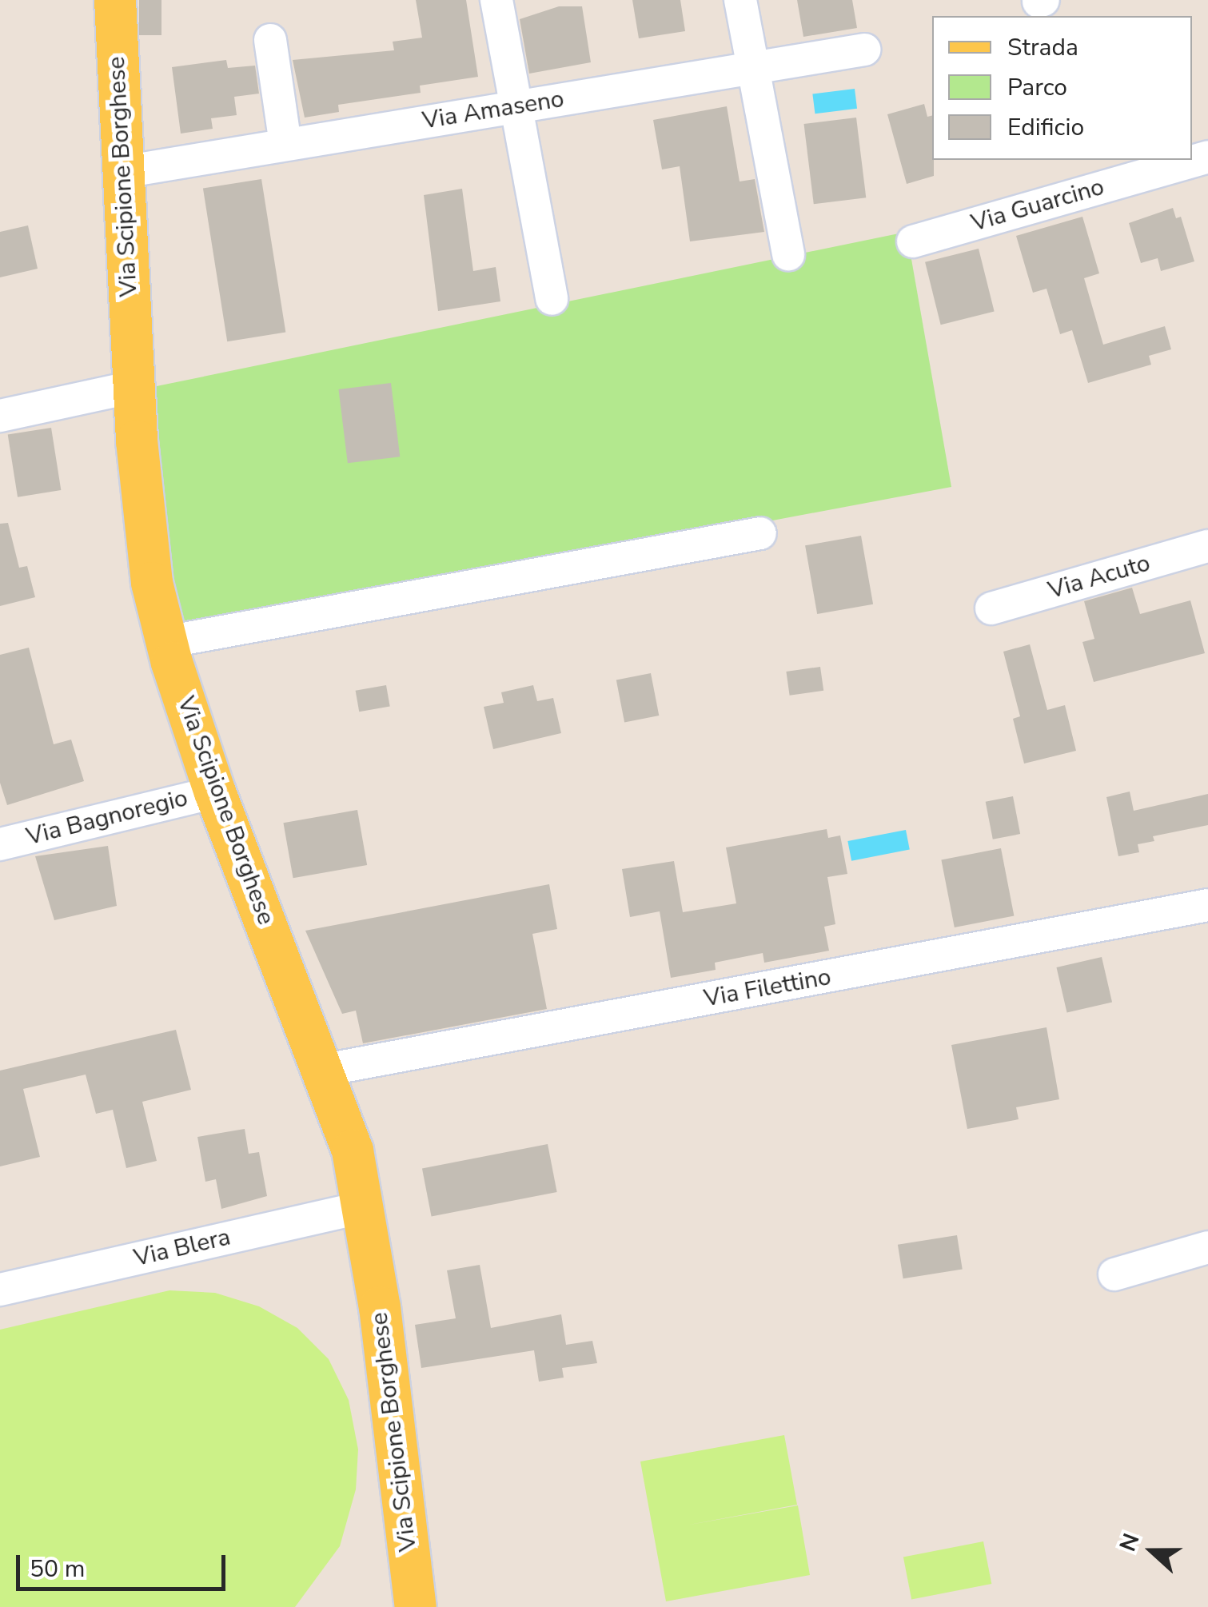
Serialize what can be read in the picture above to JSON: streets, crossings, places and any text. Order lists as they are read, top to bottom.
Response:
{
  "streets": {
    "main road": ["Via Scipione Borghese"],
    "street": [
      "Via Amaseno",
      "Via Guarcino",
      "Via Acuto",
      "Via Bagnoregio",
      "Via Filettino",
      "Via Blera"
    ]
  },
  "crossings": [
    ["Via Amaseno", "Via Scipione Borghese"],
    ["Via Scipione Borghese", "Via Bagnoregio"],
    ["Via Scipione Borghese", "Via Filettino"],
    ["Via Scipione Borghese", "Via Blera"]
  ],
  "legend": ["Strada", "Parco", "Edificio"],
  "scale_bar": "50 m",
  "north": "left"
}
